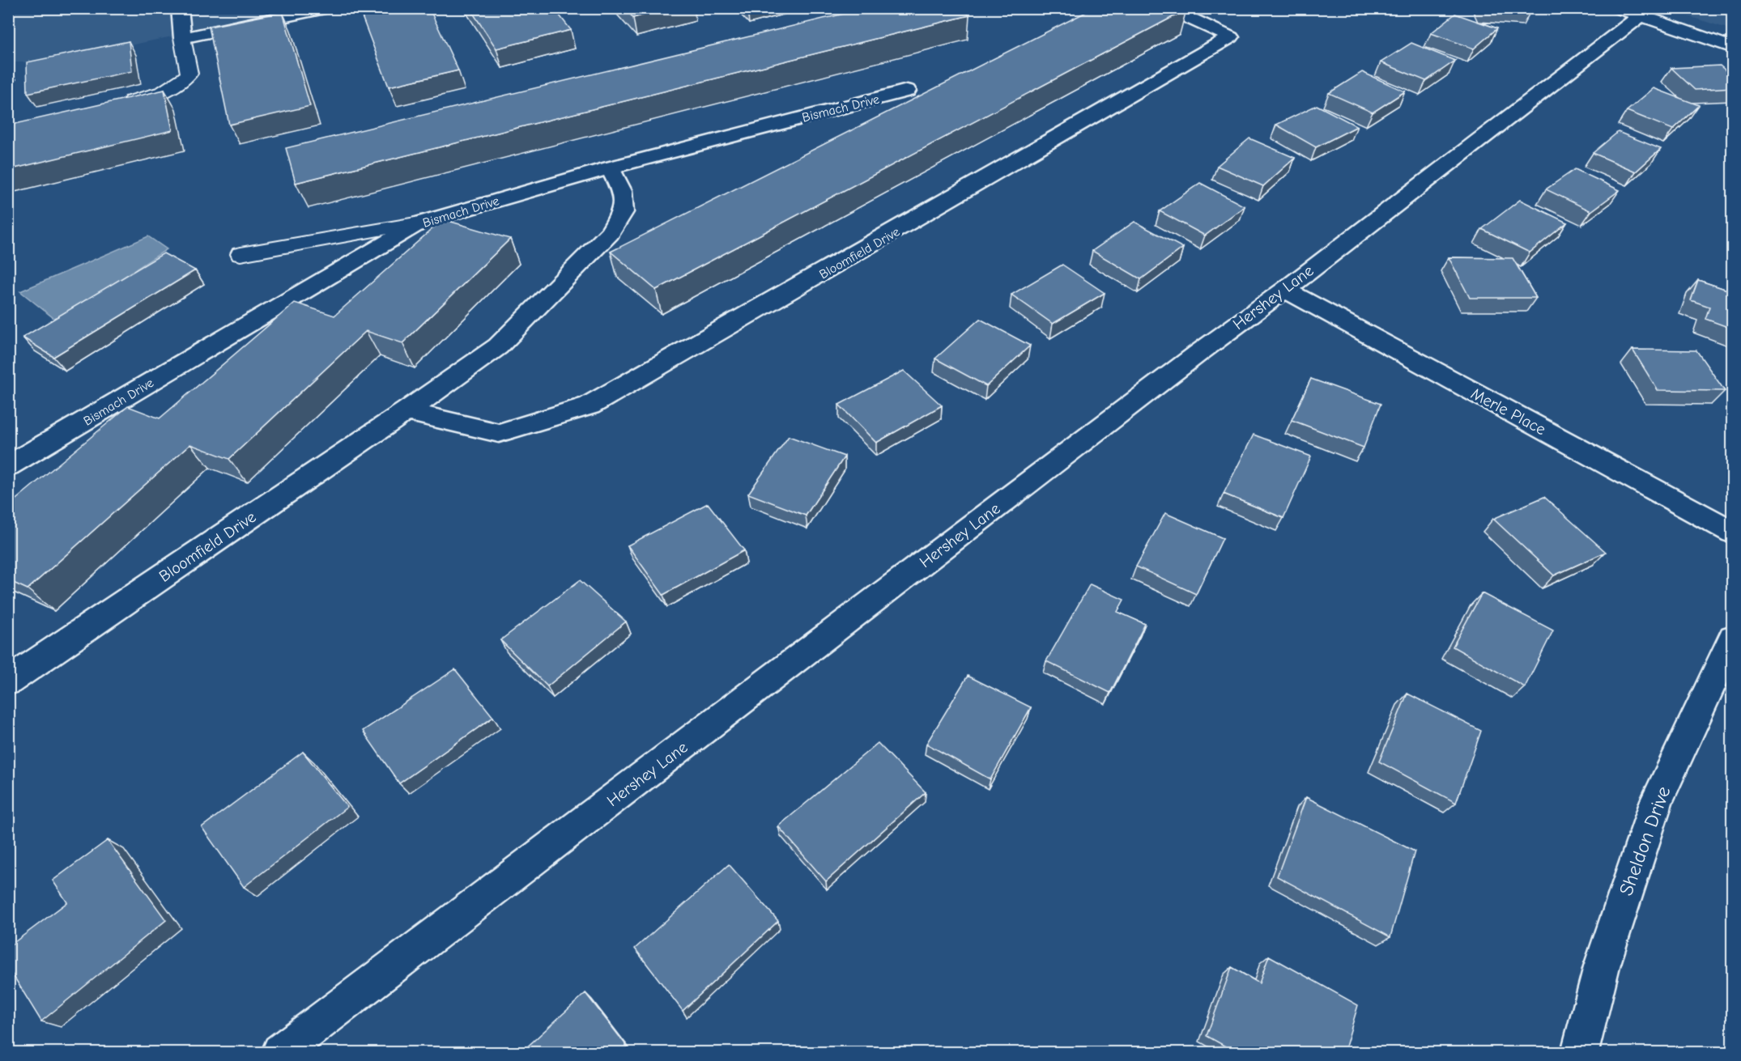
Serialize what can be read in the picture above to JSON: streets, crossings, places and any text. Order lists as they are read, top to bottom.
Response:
{
  "streets": {
    "street": [
      "Bismach Drive",
      "Bloomfield Drive",
      "Hershey Lane",
      "Merle Place",
      "Sheldon Drive"
    ]
  },
  "crossings": [
    ["Bismach Drive", "Bloomfield Drive"],
    ["Hershey Lane", "Merle Place"]
  ]
}
